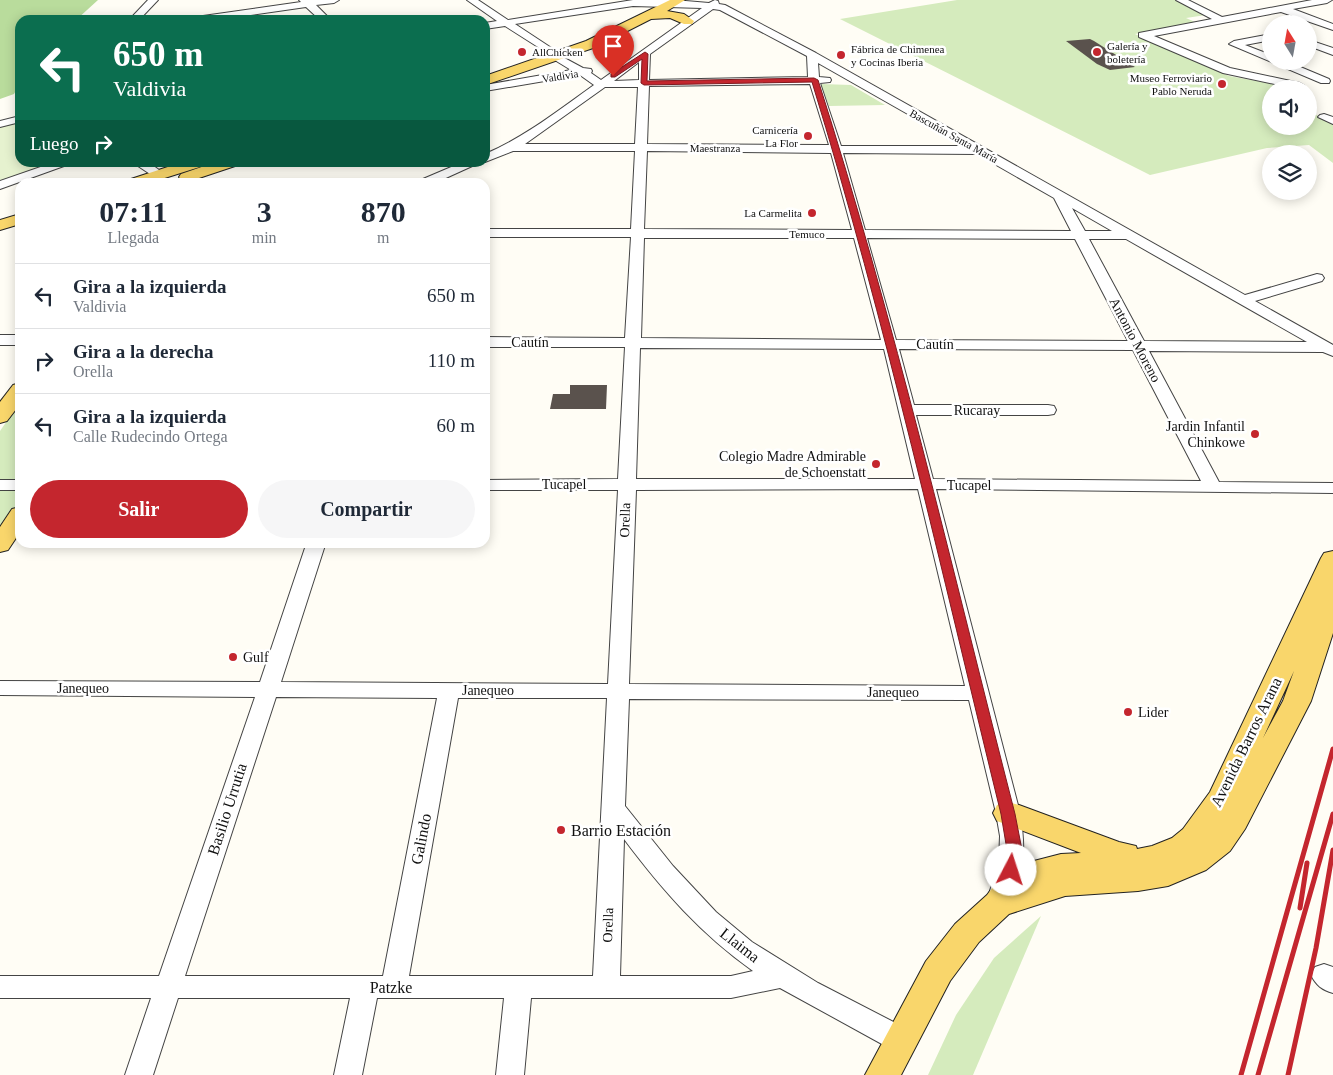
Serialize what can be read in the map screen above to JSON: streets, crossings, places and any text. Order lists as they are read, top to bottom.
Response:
{
  "streets": {
    "main road": ["Avenida Barros Arana"],
    "street": [
      "Valdivia",
      "Bascuñán Santa María",
      "Maestranza",
      "Temuco",
      "Antonio Moreno",
      "Cautín",
      "Rucaray",
      "Tucapel",
      "Orella",
      "Janequeo",
      "Basilio Urrutia",
      "Galindo",
      "Llaima",
      "Patzke"
    ]
  },
  "crossings": [
    ["Valdivia", "Orella"],
    ["Bascuñán Santa María", "Maestranza"],
    ["Bascuñán Santa María", "Temuco"],
    ["Bascuñán Santa María", "Antonio Moreno"],
    ["Bascuñán Santa María", "Cautín"],
    ["Maestranza", "Orella"],
    ["Temuco", "Antonio Moreno"],
    ["Temuco", "Orella"],
    ["Antonio Moreno", "Cautín"],
    ["Antonio Moreno", "Tucapel"],
    ["Cautín", "Orella"],
    ["Tucapel", "Orella"],
    ["Orella", "Janequeo"],
    ["Orella", "Llaima"],
    ["Orella", "Patzke"],
    ["Janequeo", "Basilio Urrutia"],
    ["Janequeo", "Galindo"],
    ["Avenida Barros Arana", "Llaima"],
    ["Basilio Urrutia", "Patzke"],
    ["Galindo", "Patzke"],
    ["Llaima", "Patzke"]
  ],
  "places": [
    "AllChicken",
    "Galería y boletería",
    "Fábrica de Chimenea y Cocinas Iberia",
    "Museo Ferroviario Pablo Neruda",
    "Carnicería La Flor",
    "La Carmelita",
    "Jardin Infantil Chinkowe",
    "Colegio Madre Admirable de Schoenstatt",
    "Gulf",
    "Lider",
    "Barrio Estación"
  ],
  "north": "top",
  "page": {
    "turn": ["650 m", "Valdivia"],
    "then": "Luego",
    "eta": [
      "07:11",
      "Llegada",
      "3",
      "min",
      "870",
      "m"
    ],
    "list": [
      {
        "name": "Gira a la izquierda",
        "note": "Valdivia",
        "value": "650 m"
      },
      {
        "name": "Gira a la derecha",
        "note": "Orella",
        "value": "110 m"
      },
      {
        "name": "Gira a la izquierda",
        "note": "Calle Rudecindo Ortega",
        "value": "60 m"
      }
    ],
    "buttons": ["Salir", "Compartir"]
  }
}
